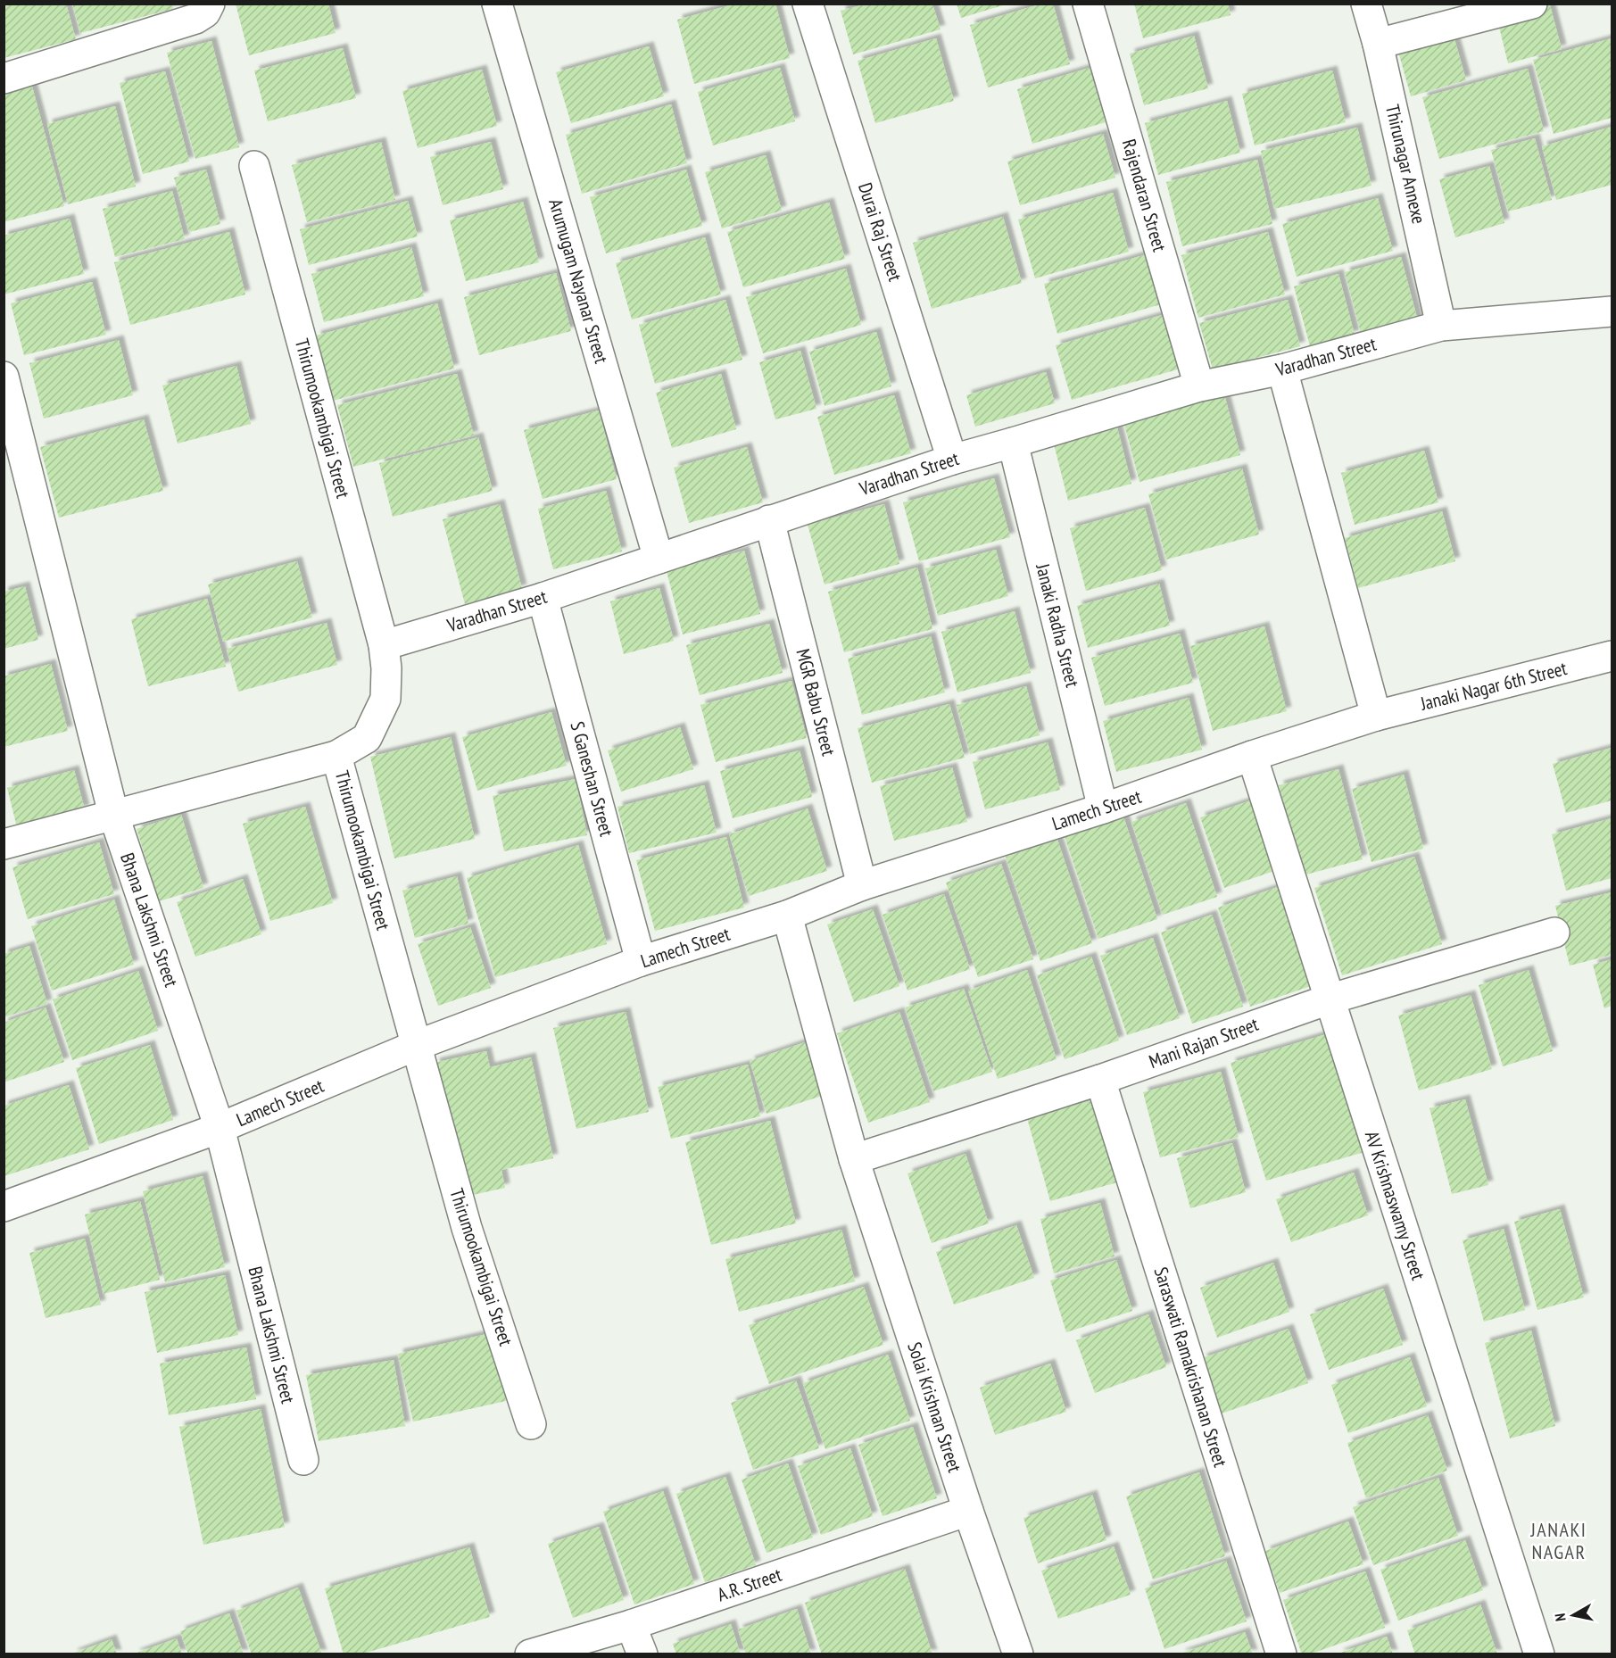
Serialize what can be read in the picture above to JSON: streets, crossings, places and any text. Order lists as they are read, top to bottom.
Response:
{
  "streets": {
    "street": [
      "Thirunagar Annexe",
      "Rajendaran Street",
      "Durai Raj Street",
      "Arumugam Nayanar Street",
      "Varadhan Street",
      "Thirumookambigai Street",
      "Janaki Radha Street",
      "Janaki Nagar 6th Street",
      "MGR Babu Street",
      "S Ganeshan Street",
      "Lamech Street",
      "Bhana Lakshmi Street",
      "Mani Rajan Street",
      "AV Krishnaswamy Street",
      "Saraswati Ramakrishanan Street",
      "Solai Krishnan Street",
      "A.R. Street"
    ]
  },
  "crossings": [
    ["Thirunagar Annexe", "Varadhan Street"],
    ["Rajendaran Street", "Varadhan Street"],
    ["Durai Raj Street", "Varadhan Street"],
    ["Arumugam Nayanar Street", "Varadhan Street"],
    ["Varadhan Street", "Thirumookambigai Street"],
    ["Varadhan Street", "Janaki Radha Street"],
    ["Varadhan Street", "MGR Babu Street"],
    ["Varadhan Street", "S Ganeshan Street"],
    ["Thirumookambigai Street", "Lamech Street"],
    ["Janaki Radha Street", "Lamech Street"],
    ["Janaki Nagar 6th Street", "Lamech Street"],
    ["MGR Babu Street", "Lamech Street"],
    ["S Ganeshan Street", "Lamech Street"],
    ["Lamech Street", "Bhana Lakshmi Street"],
    ["Lamech Street", "AV Krishnaswamy Street"],
    ["Lamech Street", "Solai Krishnan Street"],
    ["Mani Rajan Street", "AV Krishnaswamy Street"],
    ["Mani Rajan Street", "Saraswati Ramakrishanan Street"],
    ["Mani Rajan Street", "Solai Krishnan Street"],
    ["Solai Krishnan Street", "A.R. Street"]
  ],
  "districts": ["JANAKI NAGAR"],
  "north": "left"
}
